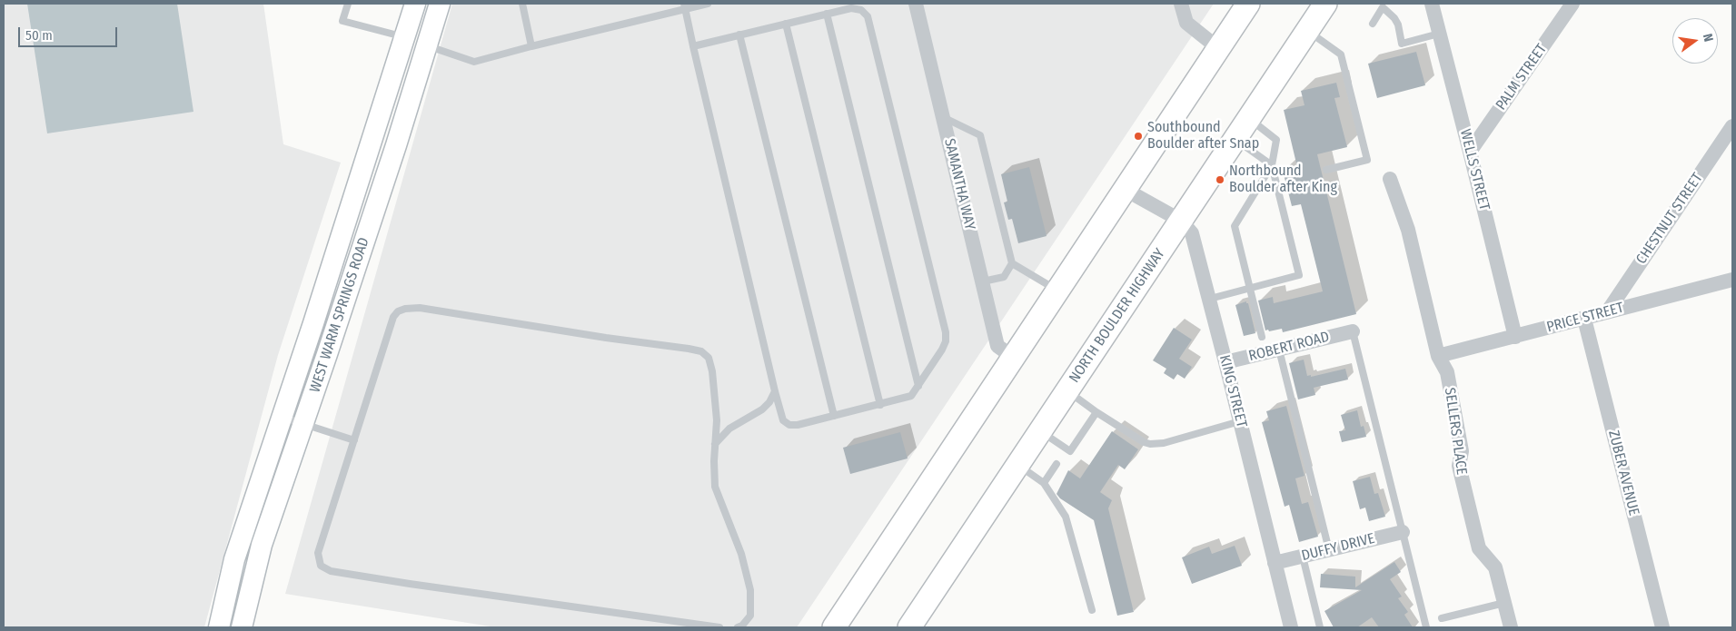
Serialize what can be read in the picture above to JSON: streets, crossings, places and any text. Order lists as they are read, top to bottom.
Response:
{
  "streets": {
    "main road": ["WEST WARM SPRINGS ROAD", "NORTH BOULDER HIGHWAY"],
    "street": [
      "PALM STREET",
      "WELLS STREET",
      "SAMANTHA WAY",
      "CHESTNUT STREET",
      "PRICE STREET",
      "ROBERT ROAD",
      "KING STREET",
      "SELLERS PLACE",
      "ZUBER AVENUE",
      "DUFFY DRIVE"
    ]
  },
  "crossings": [
    ["PALM STREET", "WELLS STREET"],
    ["WELLS STREET", "PRICE STREET"],
    ["CHESTNUT STREET", "PRICE STREET"],
    ["NORTH BOULDER HIGHWAY", "KING STREET"],
    ["PRICE STREET", "SELLERS PLACE"],
    ["PRICE STREET", "ZUBER AVENUE"],
    ["ROBERT ROAD", "KING STREET"],
    ["KING STREET", "DUFFY DRIVE"]
  ],
  "places": ["Southbound Boulder after Snap", "Northbound Boulder after King"],
  "scale_bar": "50 m",
  "north": "right"
}
